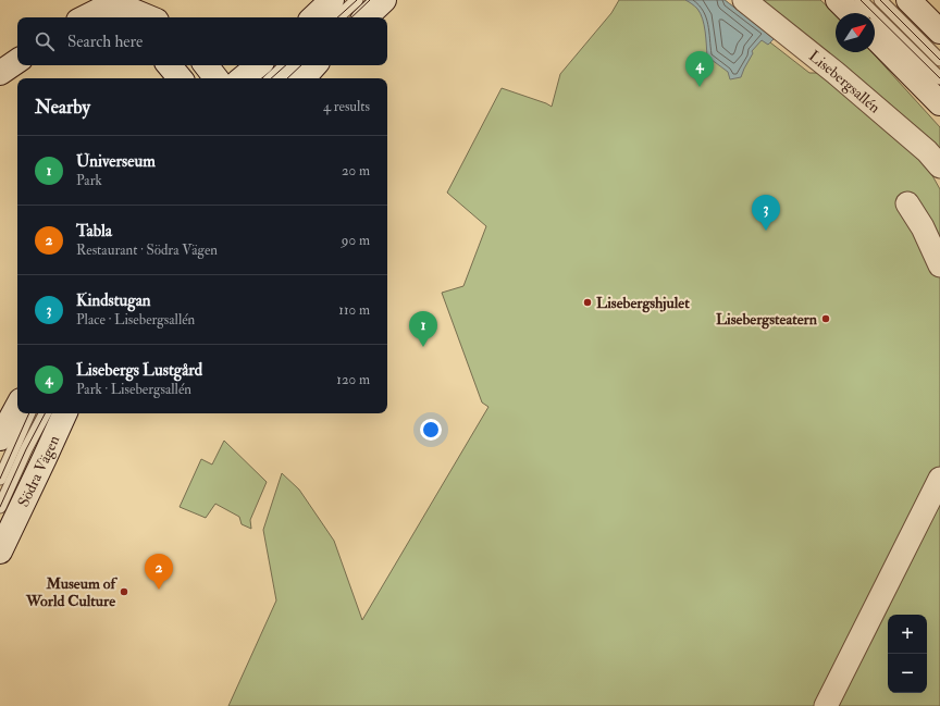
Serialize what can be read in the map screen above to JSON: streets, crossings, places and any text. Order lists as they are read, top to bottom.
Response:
{
  "streets": {
    "main road": ["Södra Vägen"],
    "street": ["Lisebergsallén"]
  },
  "places": ["Lisebergshjulet", "Lisebergsteatern", "Museum of World Culture"],
  "north": "top right",
  "page": {
    "search": "Search here",
    "pins": [
      "4",
      "3",
      "1",
      "2"
    ],
    "heading": ["Nearby", "4 results"],
    "list": [
      {
        "mark": "1",
        "name": "Universeum",
        "note": "Park",
        "value": "20 m"
      },
      {
        "mark": "2",
        "name": "Tabla",
        "note": "Restaurant · Södra Vägen",
        "value": "90 m"
      },
      {
        "mark": "3",
        "name": "Kindstugan",
        "note": "Place · Lisebergsallén",
        "value": "110 m"
      },
      {
        "mark": "4",
        "name": "Lisebergs Lustgård",
        "note": "Park · Lisebergsallén",
        "value": "120 m"
      }
    ],
    "map_buttons": ["+", "−"]
  }
}
